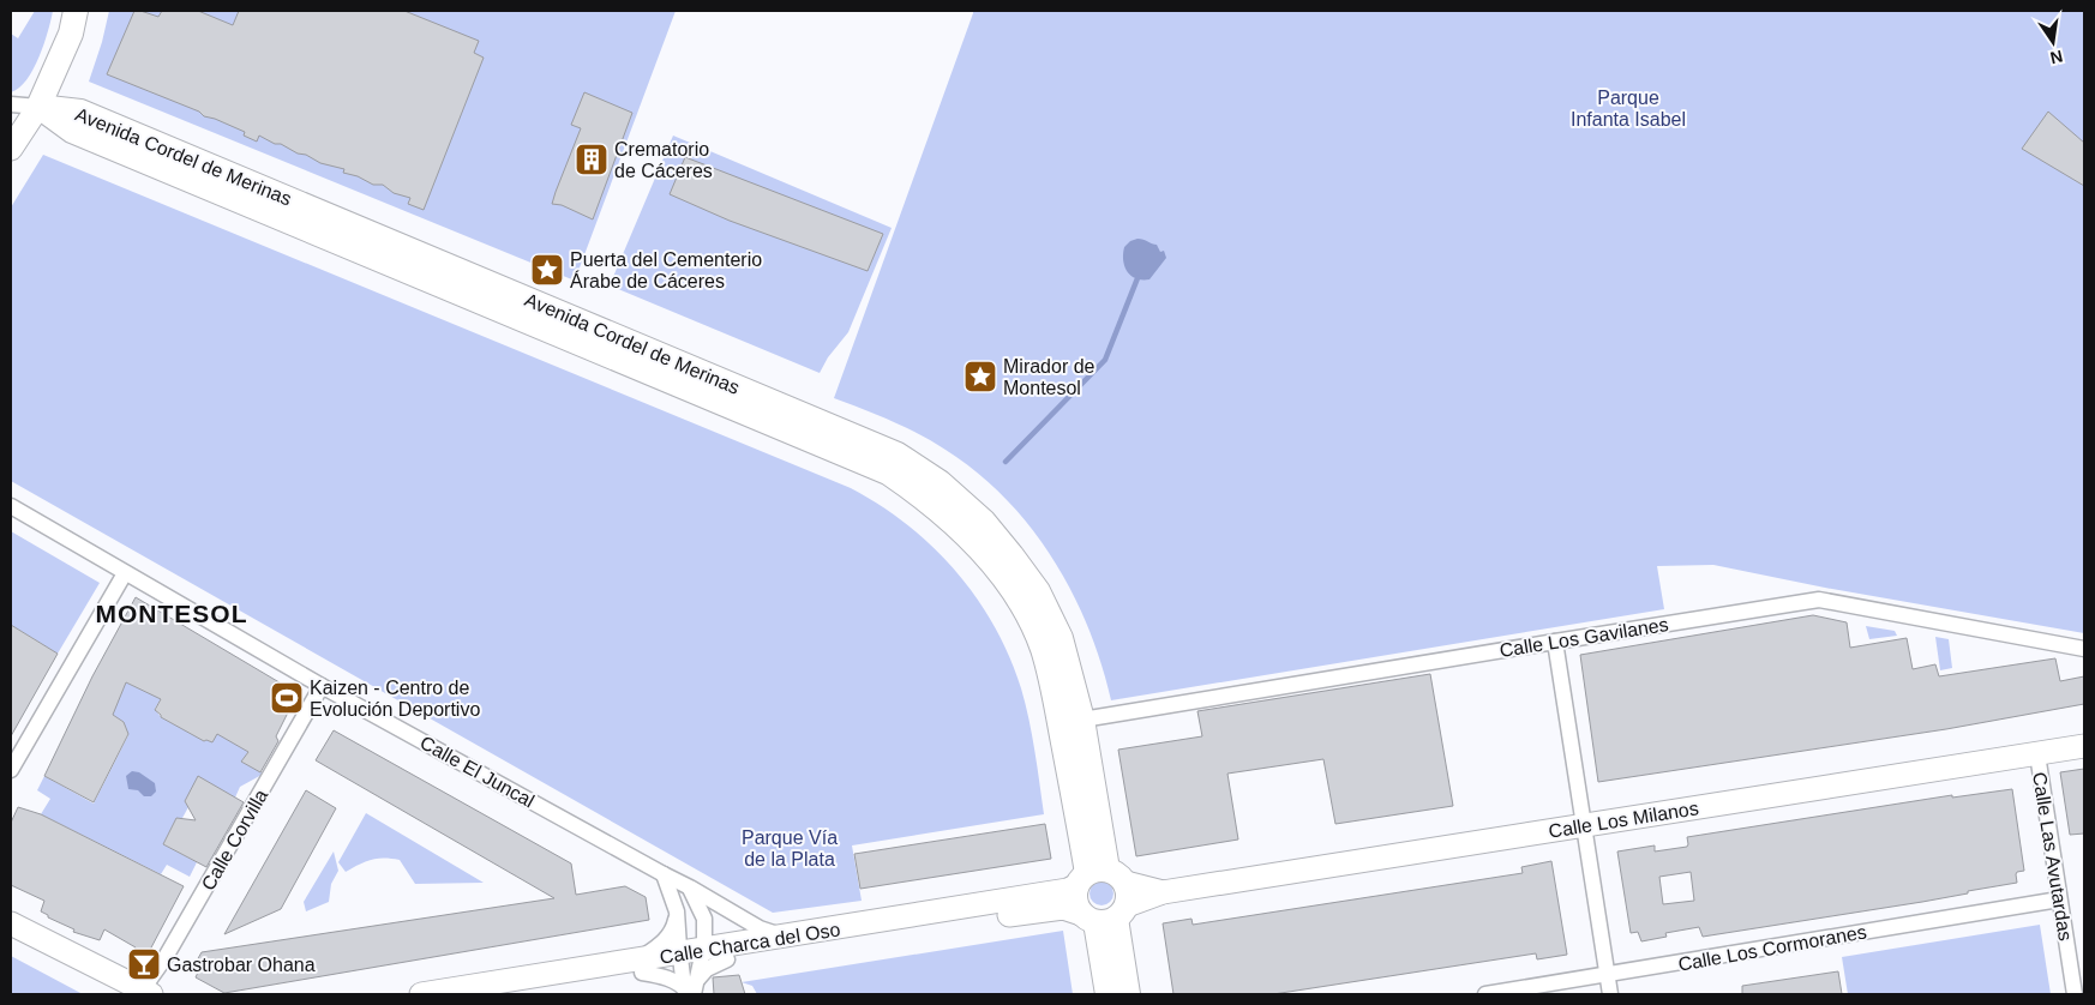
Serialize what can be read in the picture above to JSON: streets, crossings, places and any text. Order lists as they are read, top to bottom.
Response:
{
  "streets": {
    "main road": ["Avenida Cordel de Merinas"],
    "street": [
      "Calle Los Gavilanes",
      "Calle El Juncal",
      "Calle Los Milanos",
      "Calle Corvilla",
      "Calle Las Avutardas",
      "Calle Charca del Oso",
      "Calle Los Cormoranes"
    ]
  },
  "crossings": [
    ["Avenida Cordel de Merinas", "Calle Los Gavilanes"],
    ["Avenida Cordel de Merinas", "Calle Los Milanos"],
    ["Avenida Cordel de Merinas", "Calle Charca del Oso"],
    ["Calle El Juncal", "Calle Corvilla"],
    ["Calle El Juncal", "Calle Charca del Oso"],
    ["Calle Los Milanos", "Calle Las Avutardas"],
    ["Calle Los Milanos", "Calle Charca del Oso"],
    ["Calle Las Avutardas", "Calle Los Cormoranes"]
  ],
  "districts": ["MONTESOL"],
  "parks": ["Parque Infanta Isabel", "Parque Vía de la Plata"],
  "places": {
    "building": ["Crematorio de Cáceres"],
    "place": ["Puerta del Cementerio Árabe de Cáceres", "Mirador de Montesol"],
    "sports": ["Kaizen - Centro de Evolución Deportivo"],
    "bar": ["Gastrobar Ohana"]
  },
  "north": "bottom"
}
